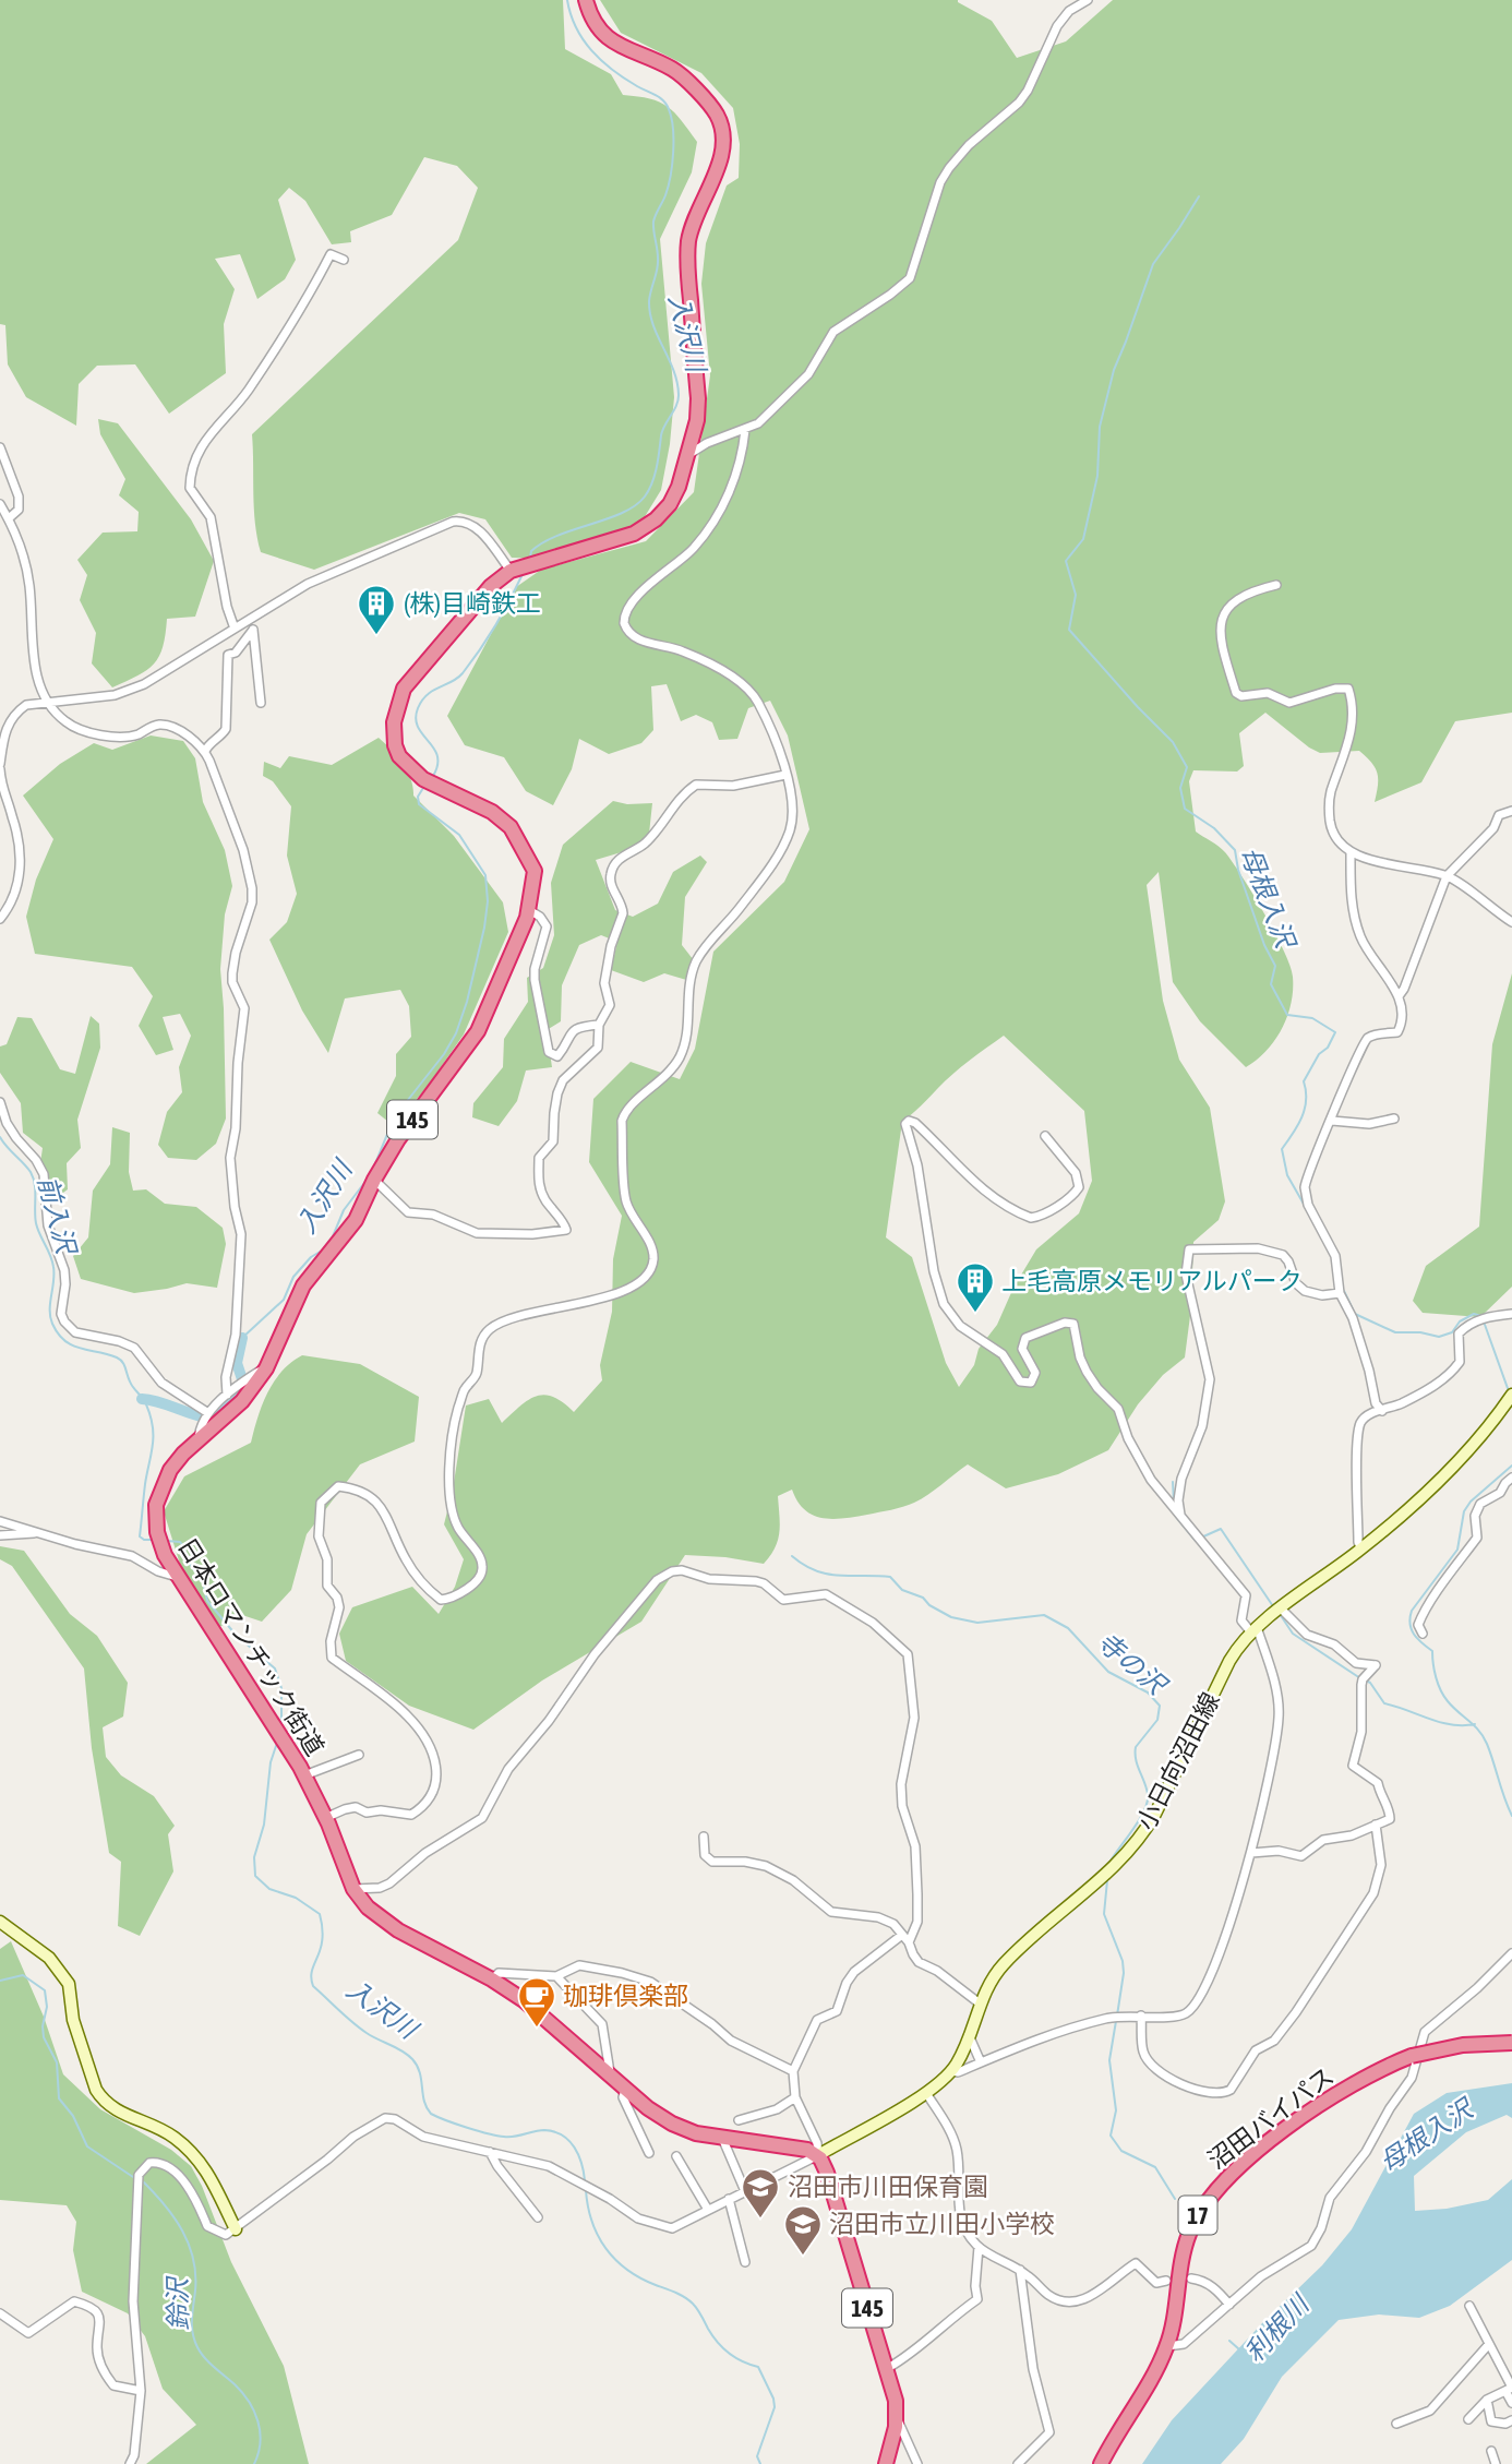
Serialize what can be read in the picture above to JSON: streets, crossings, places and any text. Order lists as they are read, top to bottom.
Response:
{
  "streets": {
    "highway": [
      "145",
      "日本ロマンチック街道",
      "沼田バイパス",
      "17"
    ],
    "main road": ["小日向沼田線"]
  },
  "crossings": [
    ["145", "日本ロマンチック街道"],
    ["145", "小日向沼田線"],
    ["日本ロマンチック街道", "小日向沼田線"]
  ],
  "water": [
    "入沢川",
    "母根入沢",
    "前入沢",
    "寺の沢",
    "鈴沢",
    "利根川"
  ],
  "places": {
    "building": ["(株)目崎鉄工", "上毛高原メモリアルパーク"],
    "cafe": ["珈琲倶楽部"],
    "school or university": ["沼田市川田保育園", "沼田市立川田小学校"]
  }
}
